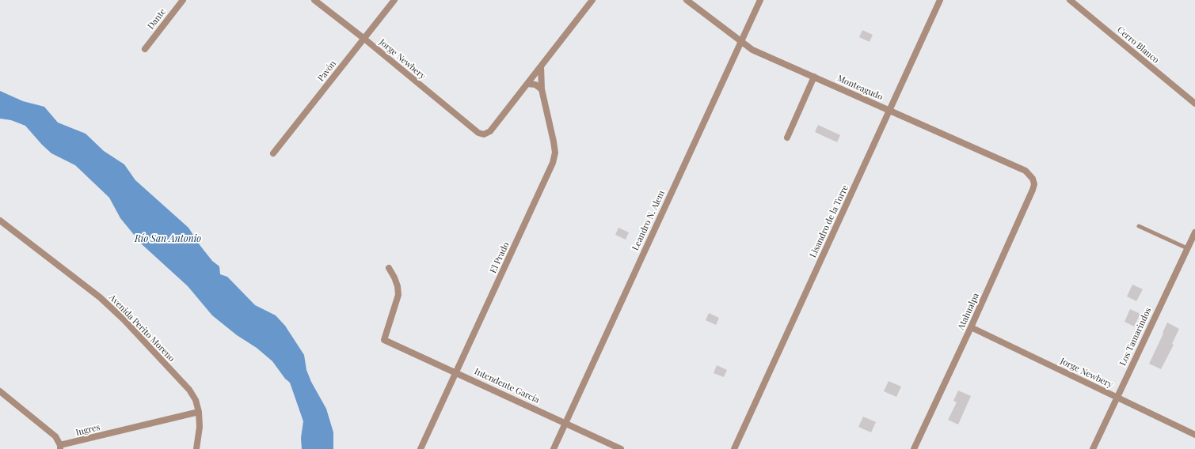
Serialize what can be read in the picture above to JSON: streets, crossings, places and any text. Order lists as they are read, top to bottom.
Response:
{
  "streets": {
    "street": [
      "Dante",
      "Cerro Blanco",
      "Jorge Newbery",
      "Pavón",
      "Monteagudo",
      "Leandro N. Alem",
      "Lisandro de la Torre",
      "El Prado",
      "Atahualpa",
      "Avenida Perito Moreno",
      "Los Tamarindos",
      "Intendente García",
      "Ingres"
    ]
  },
  "crossings": [
    ["Jorge Newbery", "Pavón"],
    ["Jorge Newbery", "Atahualpa"],
    ["Jorge Newbery", "Los Tamarindos"],
    ["Monteagudo", "Leandro N. Alem"],
    ["Monteagudo", "Lisandro de la Torre"],
    ["Monteagudo", "Atahualpa"],
    ["Leandro N. Alem", "Intendente García"],
    ["El Prado", "Intendente García"],
    ["Avenida Perito Moreno", "Ingres"]
  ],
  "water": ["Río San Antonio"]
}
